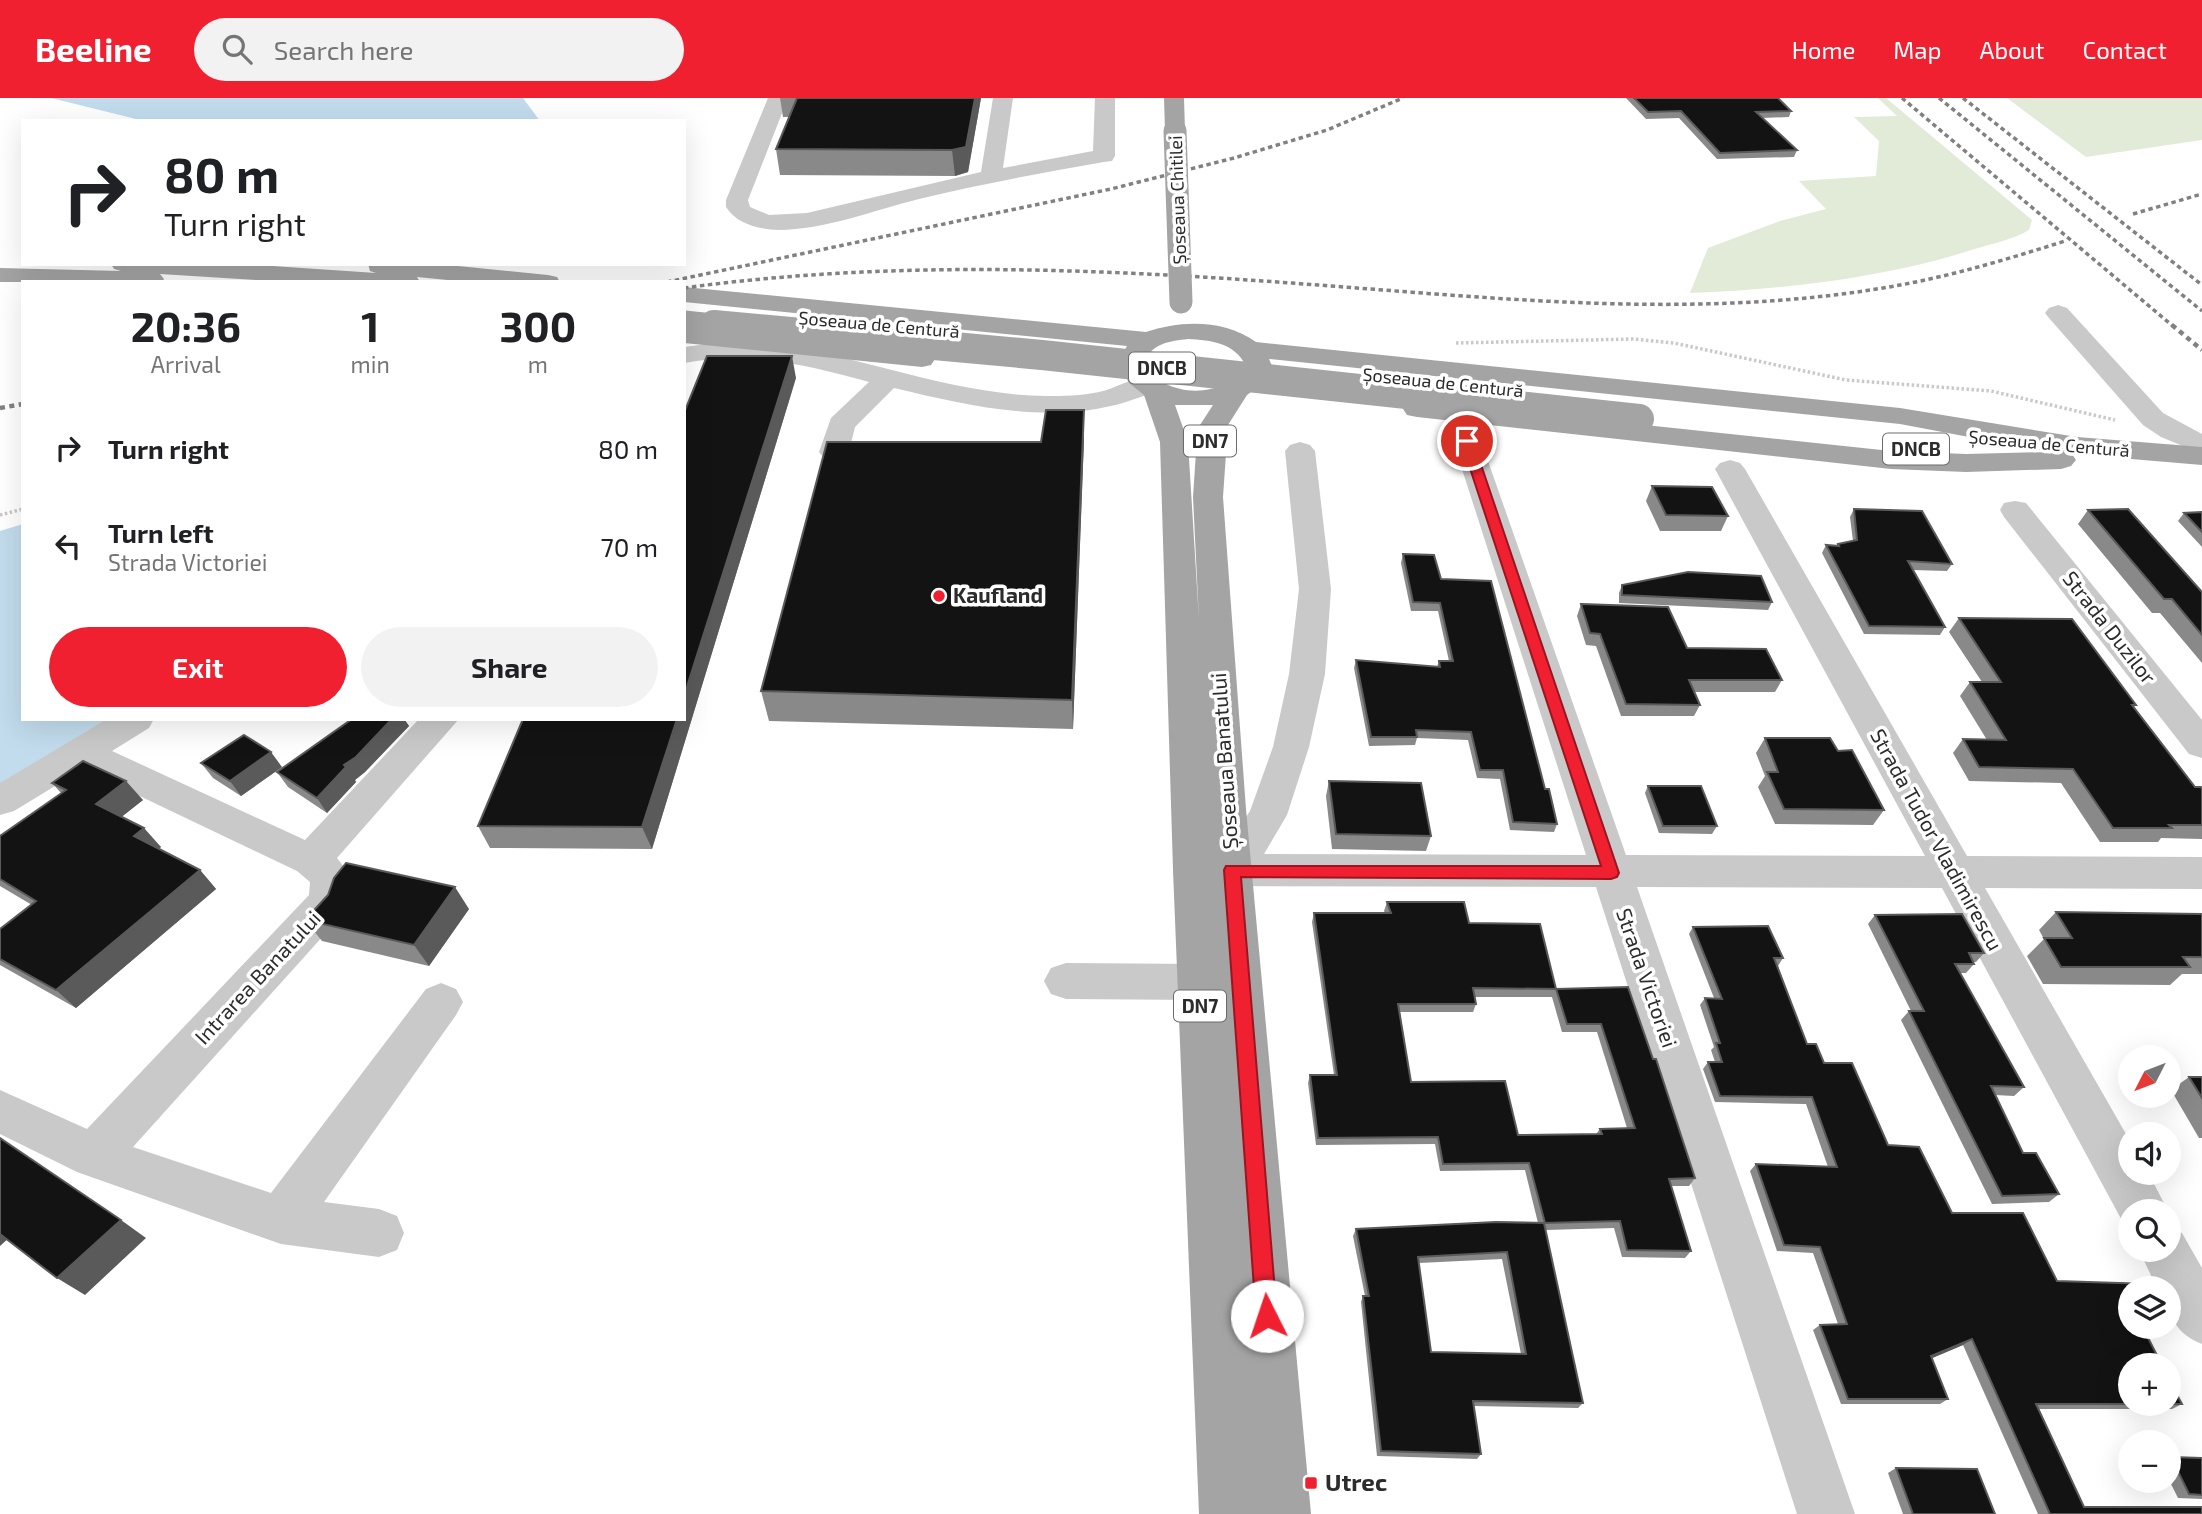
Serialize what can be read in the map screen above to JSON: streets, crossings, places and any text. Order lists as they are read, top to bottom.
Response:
{
  "streets": {
    "main road": [
      "Șoseaua Chitilei",
      "Șoseaua de Centură",
      "DNCB",
      "DN7",
      "Șoseaua Banatului"
    ],
    "street": [
      "Strada Duzilor",
      "Strada Tudor Vladimirescu",
      "Intrarea Banatului",
      "Strada Victoriei"
    ]
  },
  "crossings": [
    ["Șoseaua Chitilei", "DN7"],
    ["DN7", "Șoseaua Banatului"]
  ],
  "places": {
    "other": ["Kaufland"],
    "transit": ["Utrec"]
  },
  "north": "bottom left",
  "page": {
    "header": "Beeline",
    "search": "Search here",
    "nav": [
      "Home",
      "Map",
      "About",
      "Contact"
    ],
    "turn": ["80 m", "Turn right"],
    "eta": [
      "20:36",
      "Arrival",
      "1",
      "min",
      "300",
      "m"
    ],
    "list": [
      {
        "name": "Turn right",
        "value": "80 m"
      },
      {
        "name": "Turn left",
        "note": "Strada Victoriei",
        "value": "70 m"
      }
    ],
    "buttons": ["Exit", "Share"],
    "map_buttons": ["+", "−"]
  }
}
